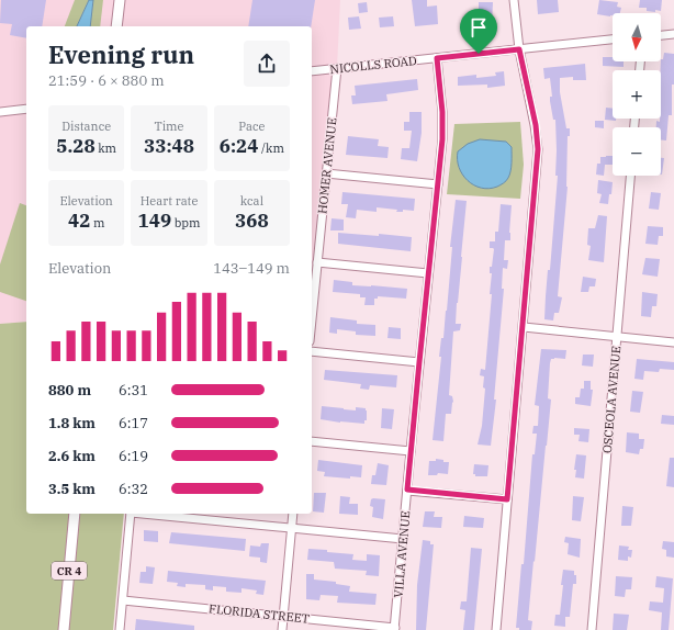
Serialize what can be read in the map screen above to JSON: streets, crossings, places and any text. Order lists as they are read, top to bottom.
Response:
{
  "streets": {
    "main road": ["CR 4"],
    "street": [
      "NICOLLS ROAD",
      "HOMER AVENUE",
      "OSCEOLA AVENUE",
      "VILLA AVENUE",
      "FLORIDA STREET"
    ]
  },
  "crossings": [
    ["NICOLLS ROAD", "HOMER AVENUE"],
    ["NICOLLS ROAD", "VILLA AVENUE"],
    ["VILLA AVENUE", "FLORIDA STREET"]
  ],
  "north": "bottom",
  "page": {
    "map_buttons": ["+", "−"],
    "heading": ["Evening run", "21:59 · 6 × 880 m"],
    "stats": [
      ["Distance", "5.28 km"],
      ["Time", "33:48"],
      ["Pace", "6:24 /km"],
      ["Elevation", "42 m"],
      ["Heart rate", "149 bpm"],
      ["kcal", "368"]
    ],
    "chart": ["Elevation", "143–149 m"],
    "list": [
      {
        "name": "880 m",
        "note": "6:31"
      },
      {
        "name": "1.8 km",
        "note": "6:17"
      },
      {
        "name": "2.6 km",
        "note": "6:19"
      },
      {
        "name": "3.5 km",
        "note": "6:32"
      }
    ]
  }
}
